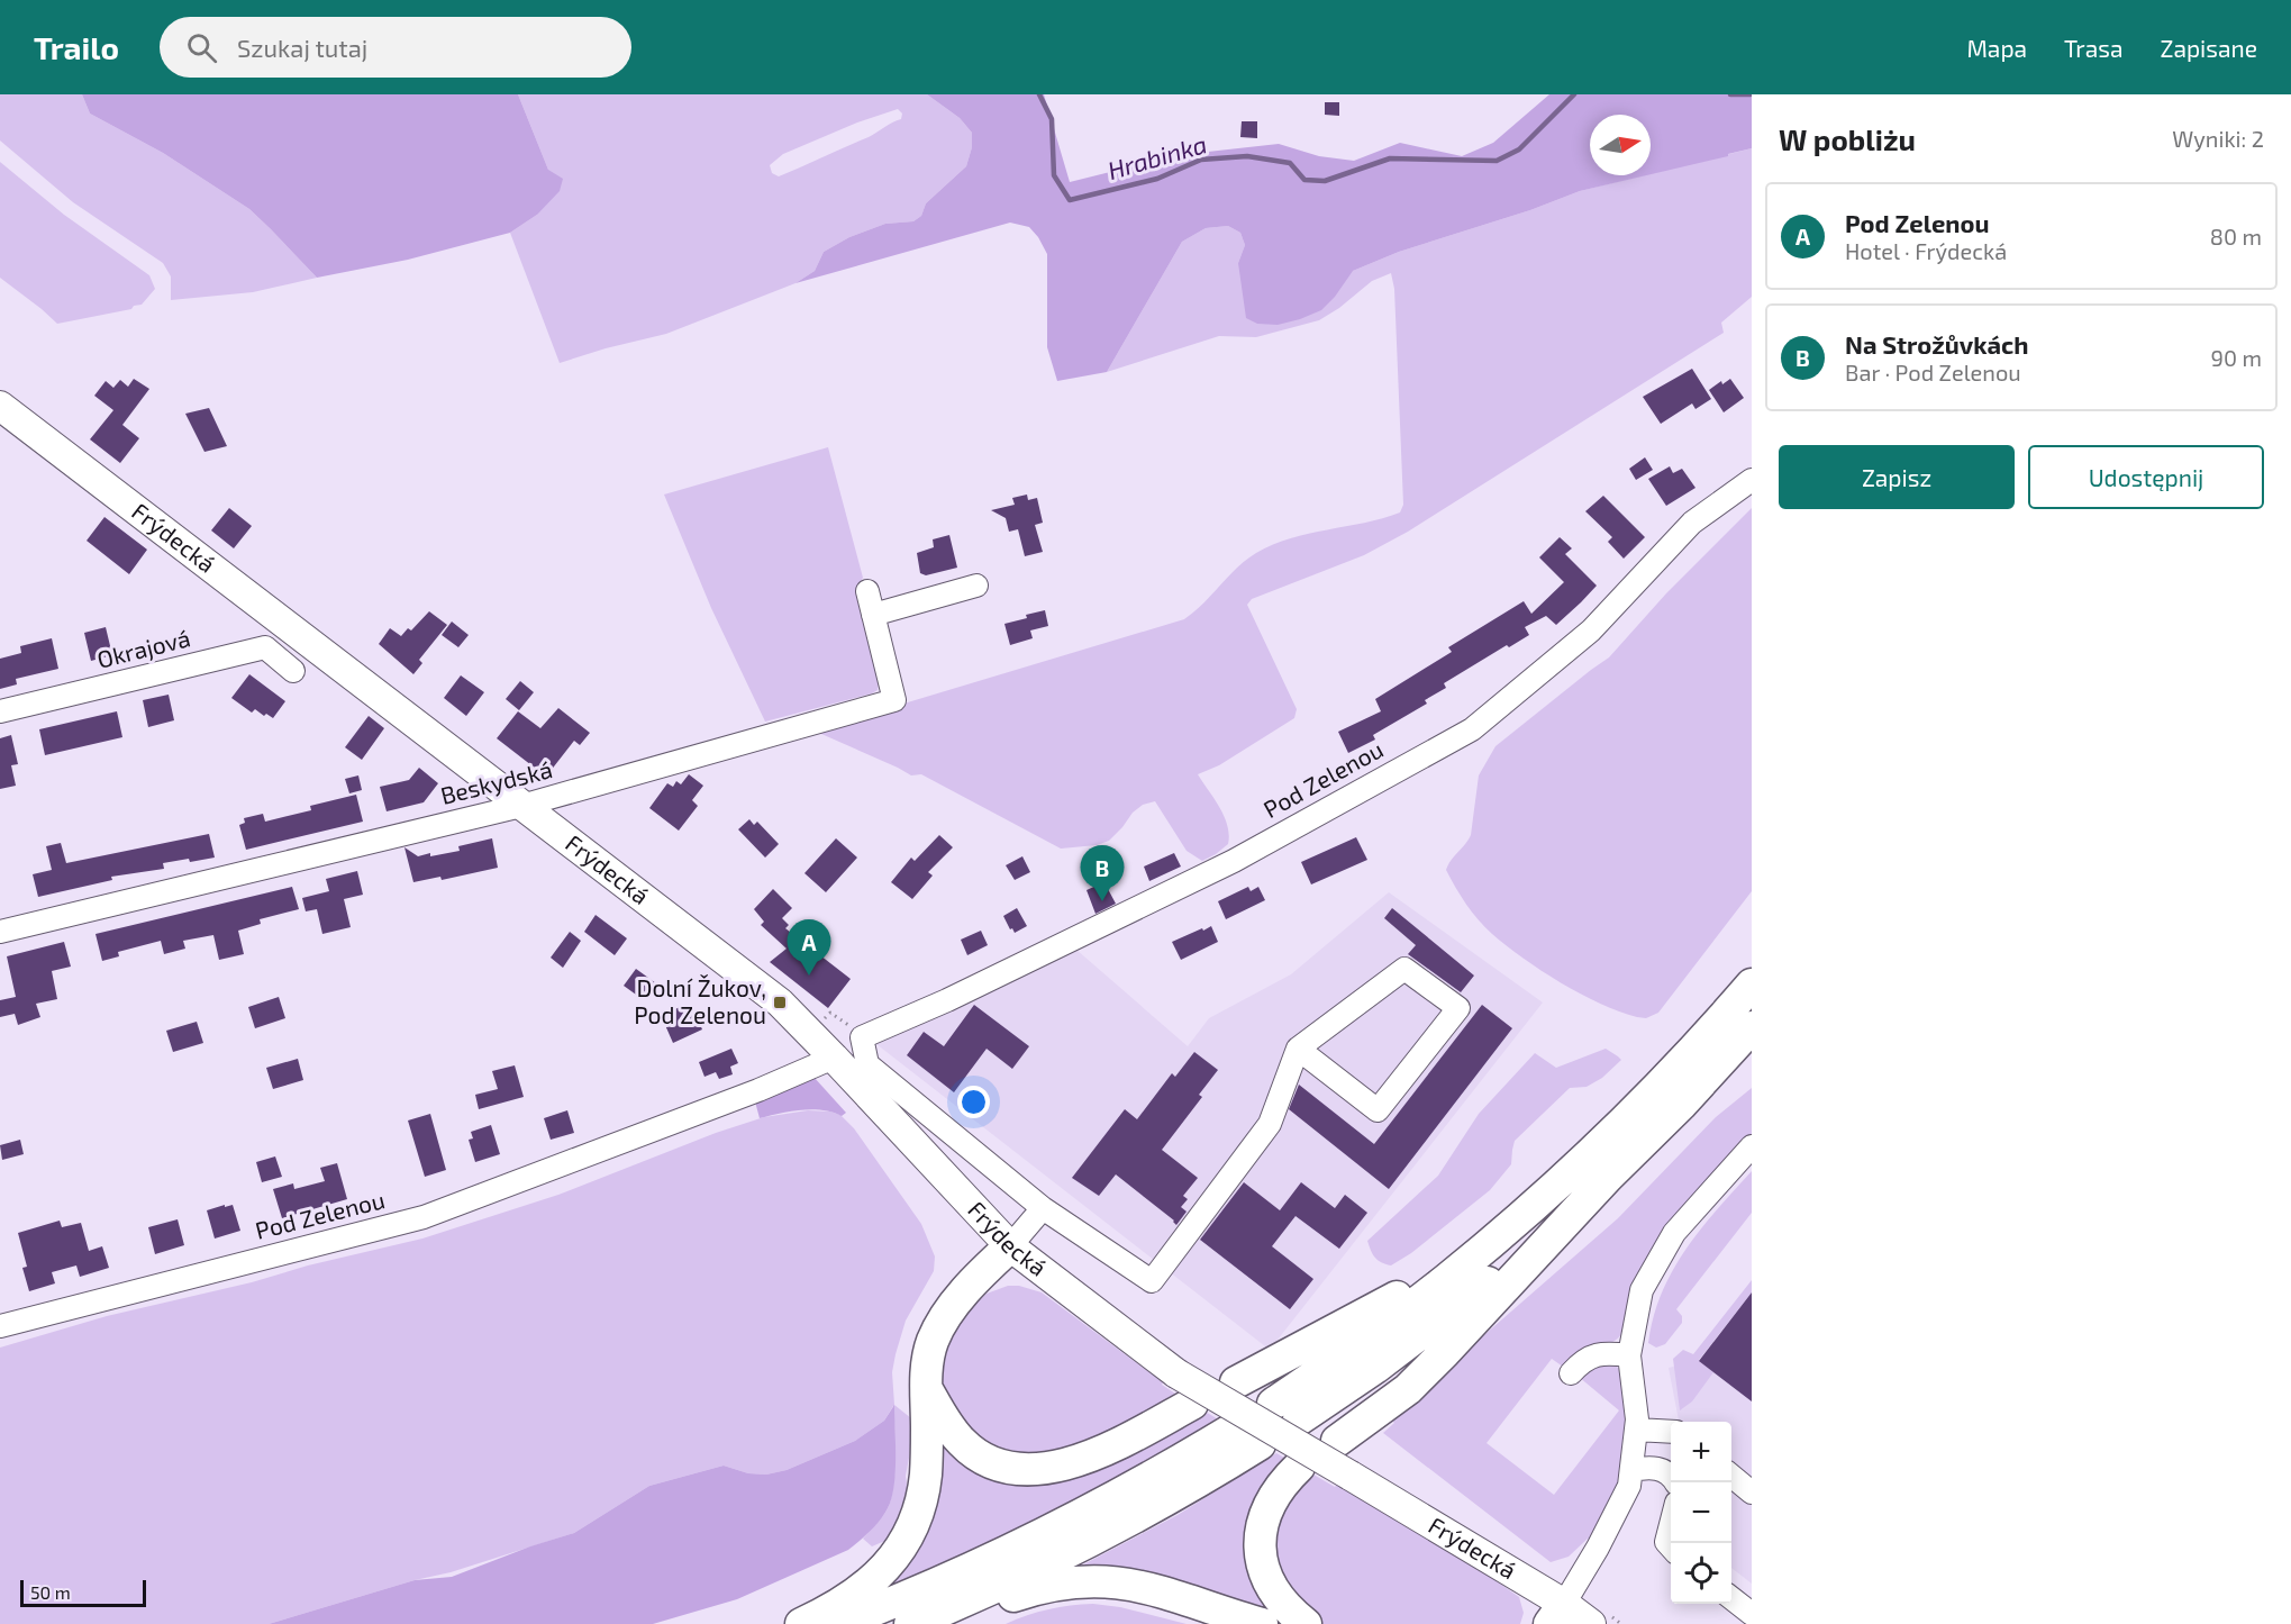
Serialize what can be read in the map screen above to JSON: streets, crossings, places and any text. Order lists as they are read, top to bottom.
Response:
{
  "streets": {
    "main road": ["Frýdecká"],
    "street": ["Okrajová", "Pod Zelenou", "Beskydská"]
  },
  "crossings": [
    ["Frýdecká", "Pod Zelenou"],
    ["Frýdecká", "Beskydská"]
  ],
  "water": ["Hrabinka"],
  "places": {
    "transit": ["Dolní Žukov, Pod Zelenou"]
  },
  "scale_bar": "50 m",
  "north": "right",
  "page": {
    "header": "Trailo",
    "search": "Szukaj tutaj",
    "nav": ["Mapa", "Trasa", "Zapisane"],
    "heading": ["W pobliżu", "Wyniki: 2"],
    "list": [
      {
        "mark": "A",
        "name": "Pod Zelenou",
        "note": "Hotel · Frýdecká",
        "value": "80 m"
      },
      {
        "mark": "B",
        "name": "Na Strožůvkách",
        "note": "Bar · Pod Zelenou",
        "value": "90 m"
      }
    ],
    "buttons": ["Zapisz", "Udostępnij"],
    "pins": ["B", "A"],
    "map_buttons": ["+", "−"],
    "scale": "50 m"
  }
}
